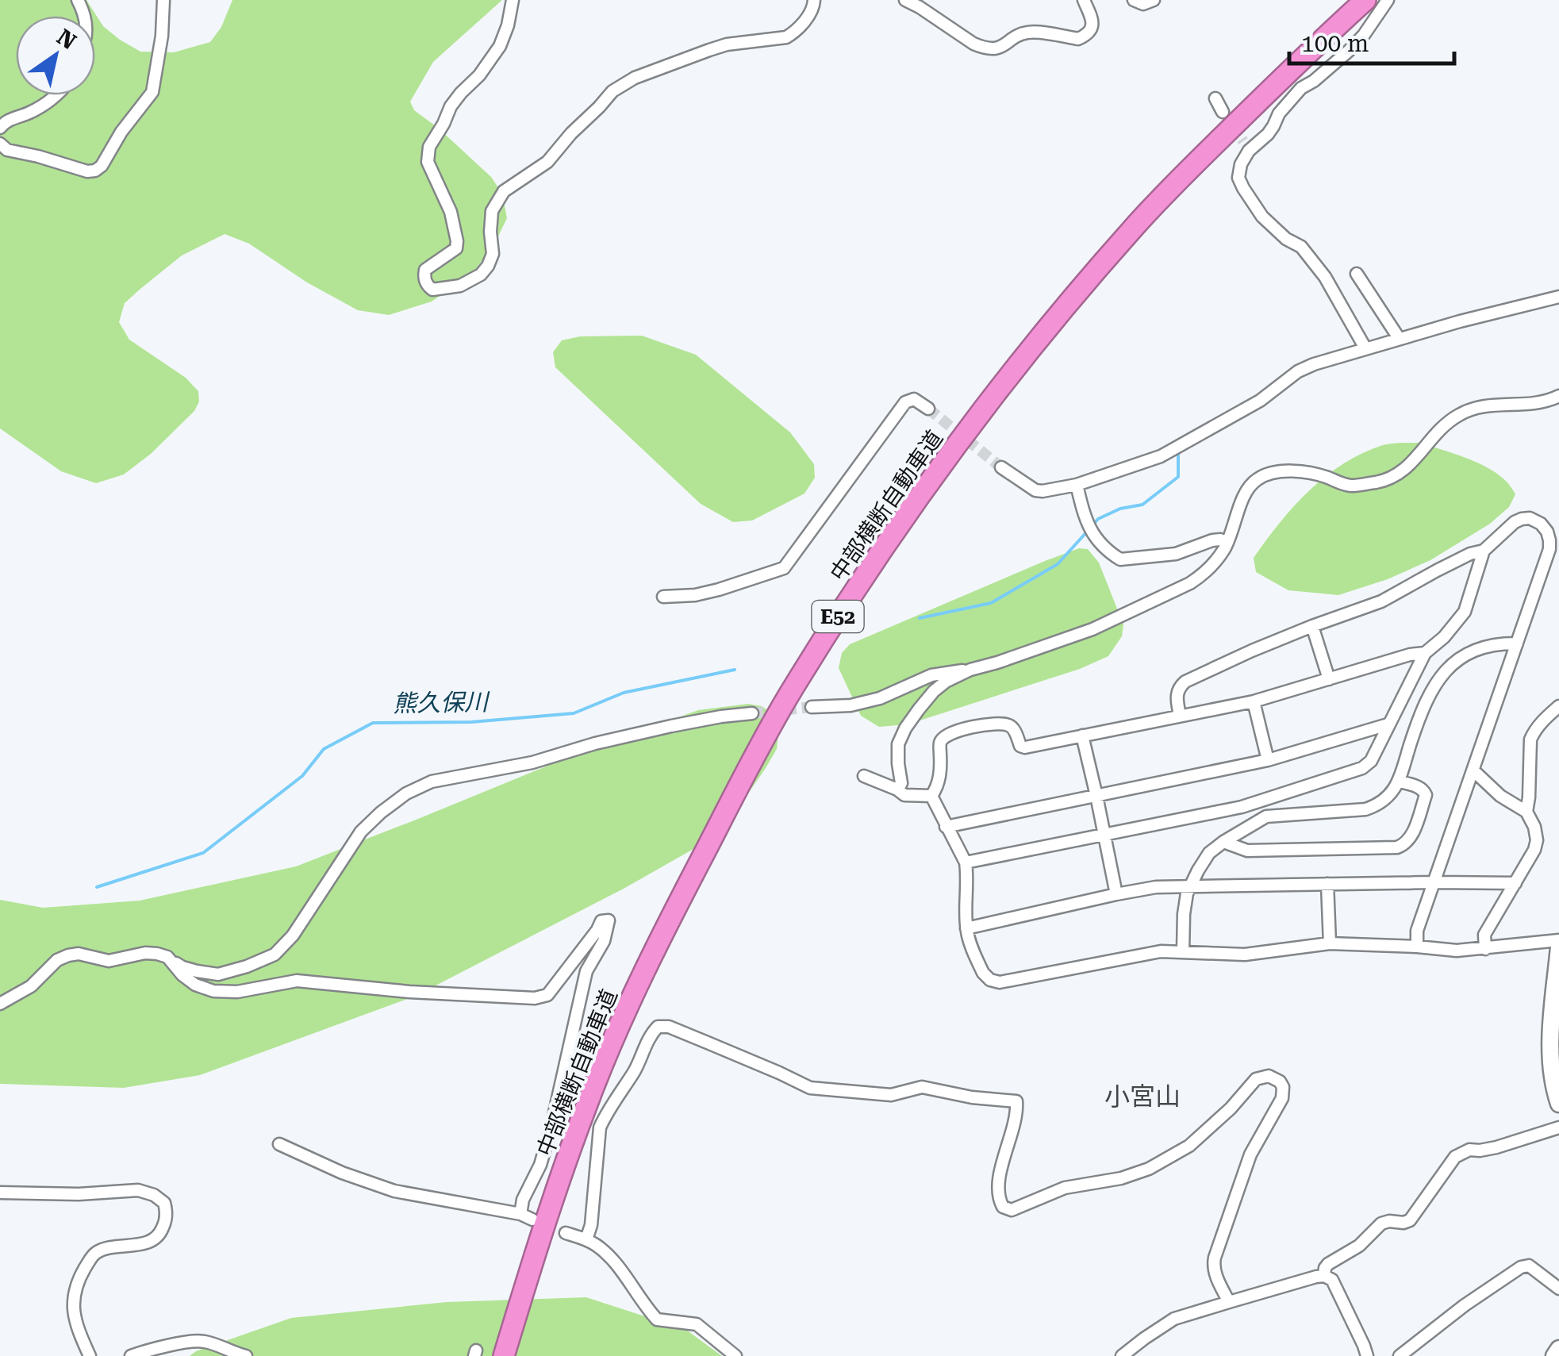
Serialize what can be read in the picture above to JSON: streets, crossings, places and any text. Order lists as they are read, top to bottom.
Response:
{
  "streets": {
    "highway": ["中部横断自動車道", "E52"]
  },
  "districts": ["小宮山"],
  "water": ["熊久保川"],
  "scale_bar": "100 m",
  "north": "top right"
}
